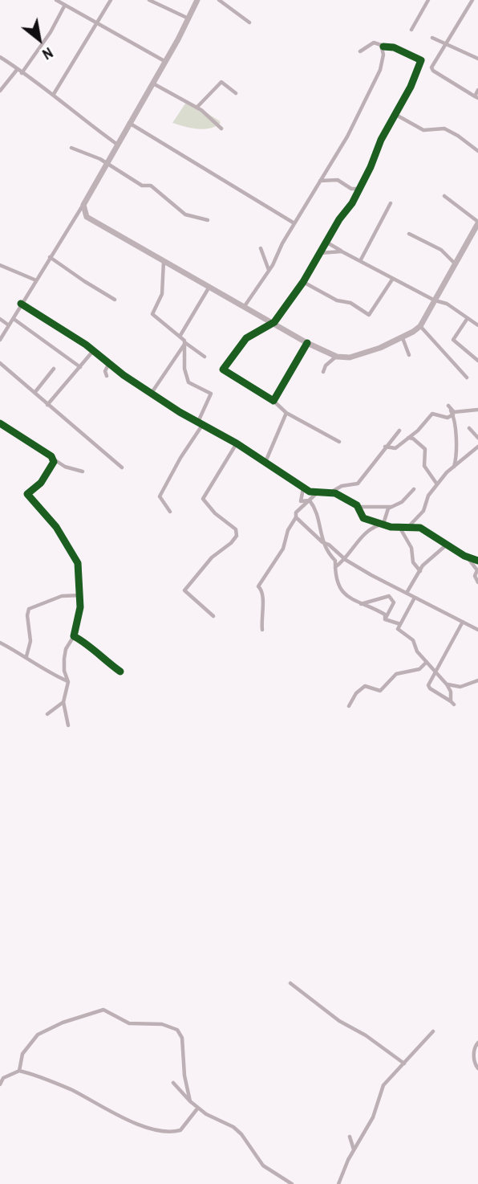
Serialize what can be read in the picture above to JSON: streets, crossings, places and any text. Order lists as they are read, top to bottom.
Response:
{
  "north": "bottom right"
}
